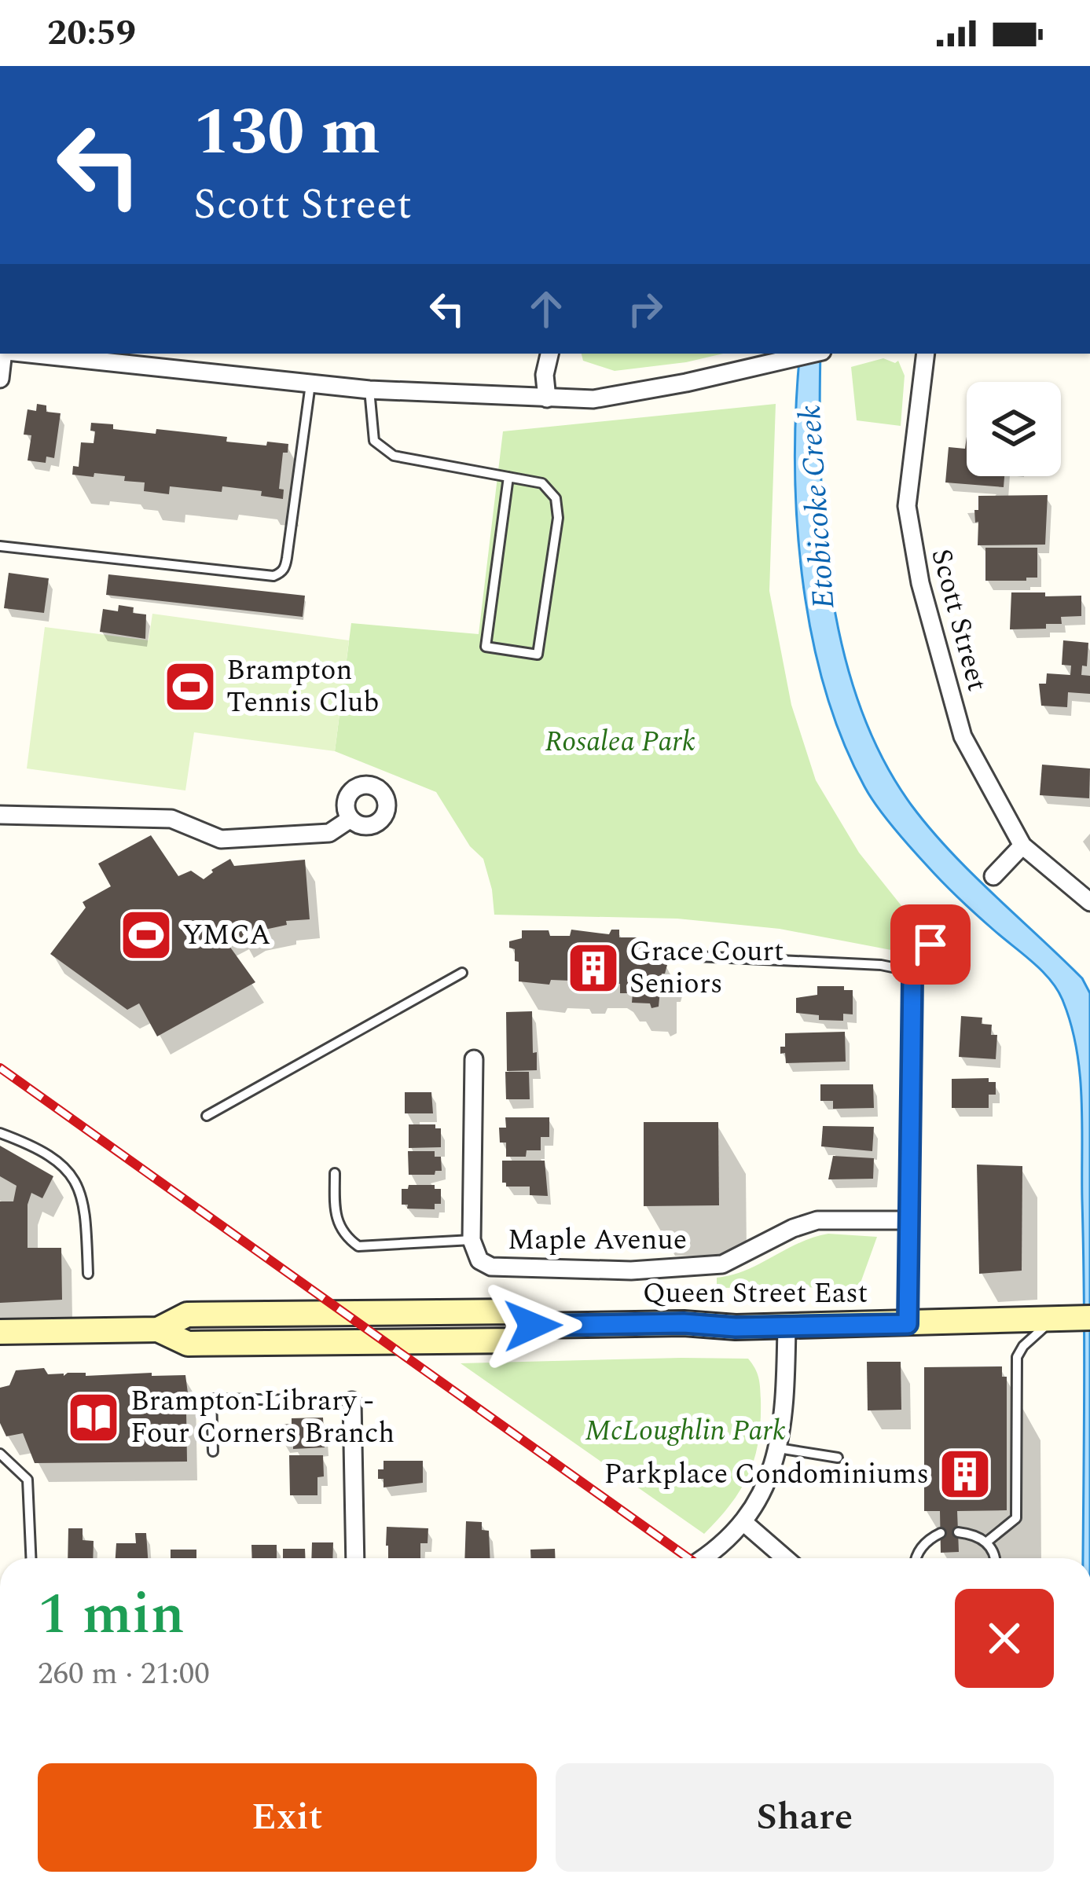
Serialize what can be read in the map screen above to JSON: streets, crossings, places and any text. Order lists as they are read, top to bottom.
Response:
{
  "streets": {
    "main road": ["Queen Street East"],
    "street": ["Scott Street", "Maple Avenue"]
  },
  "water": ["Etobicoke Creek"],
  "parks": ["Rosalea Park", "McLoughlin Park"],
  "places": {
    "sports": ["Brampton Tennis Club", "YMCA"],
    "building": ["Grace Court Seniors", "Parkplace Condominiums"],
    "library": ["Brampton Library - Four Corners Branch"]
  },
  "page": {
    "status": "20:59",
    "turn": ["130 m", "Scott Street"],
    "heading": ["1 min", "260 m · 21:00"],
    "buttons": ["Exit", "Share"]
  }
}
